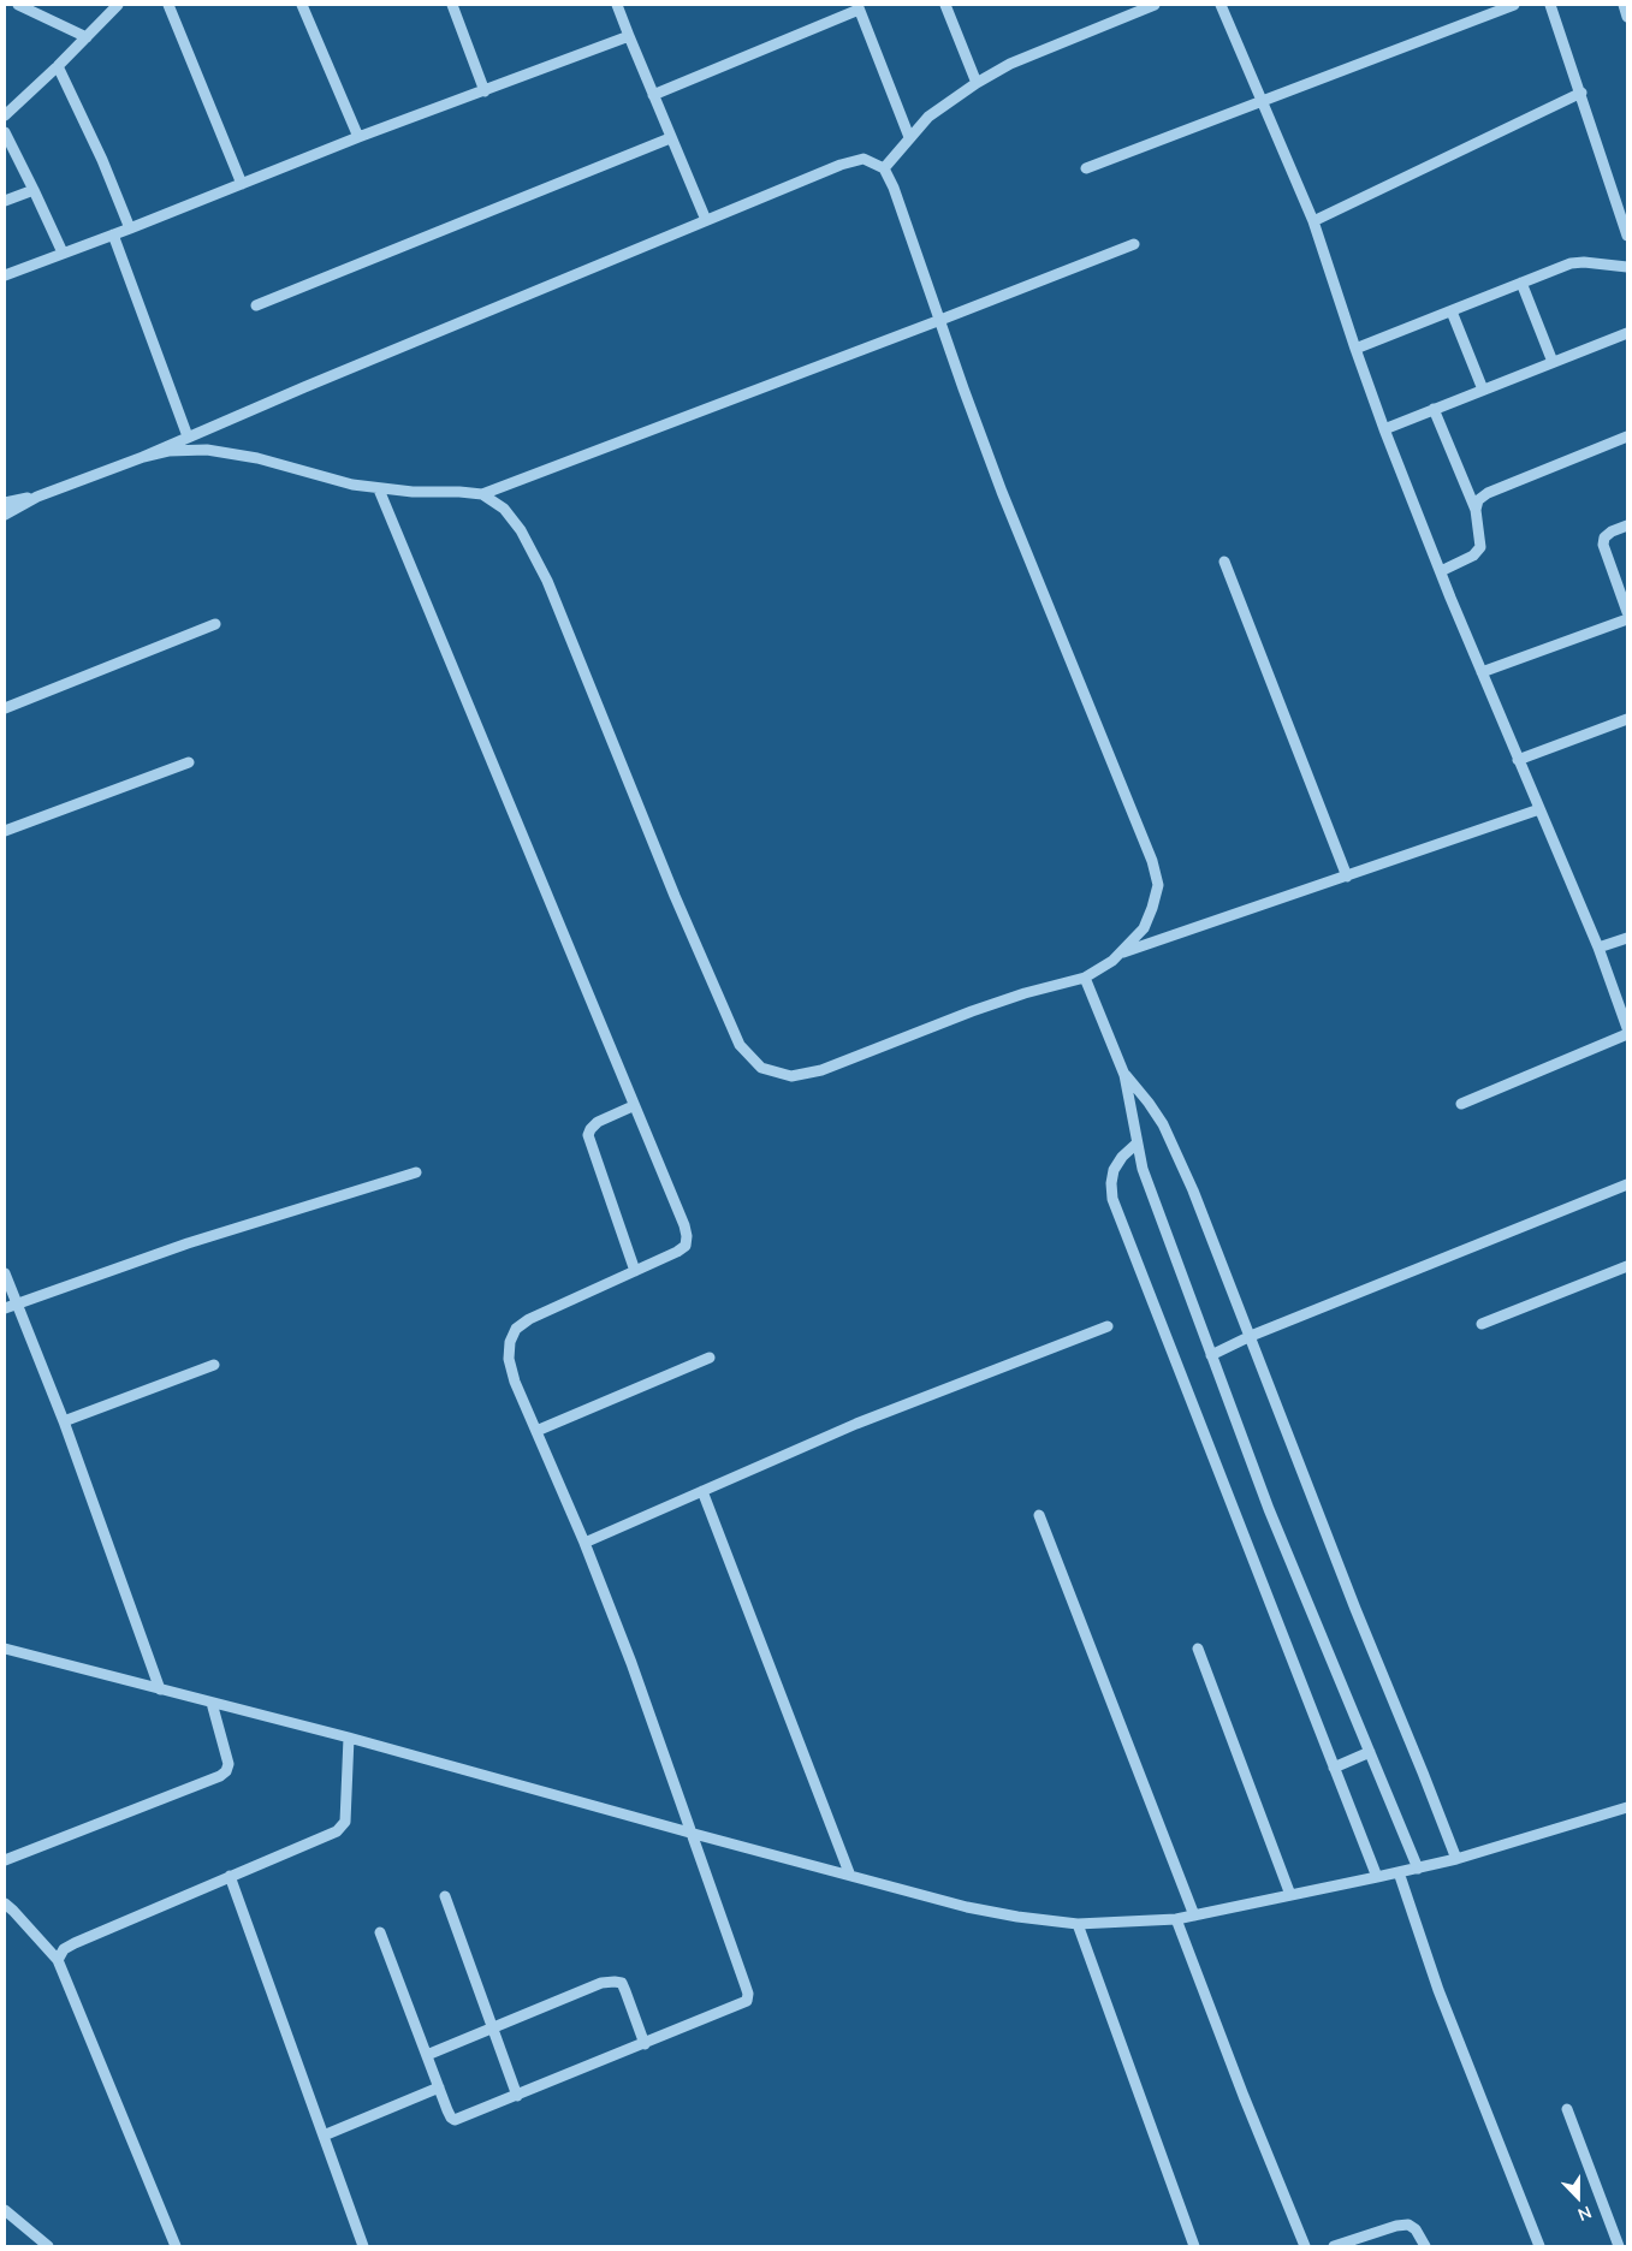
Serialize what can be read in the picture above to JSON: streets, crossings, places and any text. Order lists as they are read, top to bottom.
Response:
{
  "north": "bottom"
}
